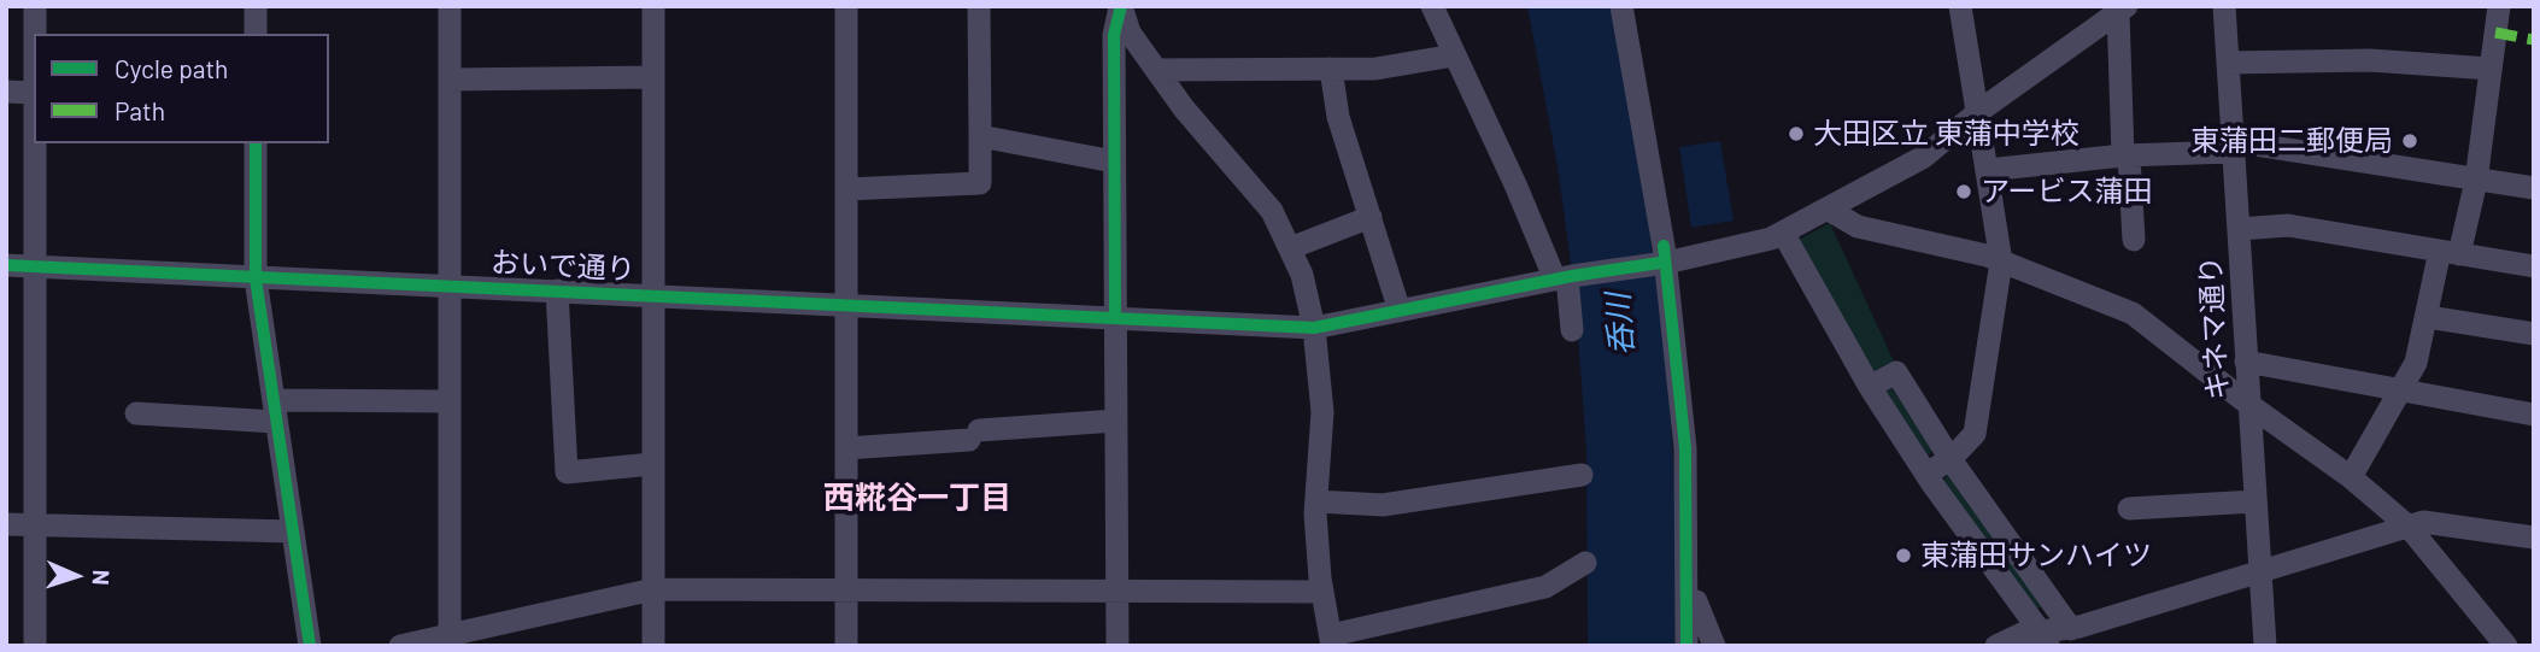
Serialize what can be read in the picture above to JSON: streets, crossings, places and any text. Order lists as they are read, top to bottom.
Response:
{
  "streets": {
    "street": ["おいで通り", "キネマ通り"]
  },
  "districts": ["西糀谷一丁目"],
  "water": ["呑川"],
  "places": [
    "大田区立 東蒲中学校",
    "東蒲田二郵便局",
    "アービス蒲田",
    "東蒲田サンハイツ"
  ],
  "legend": ["Cycle path", "Path"],
  "north": "right"
}
